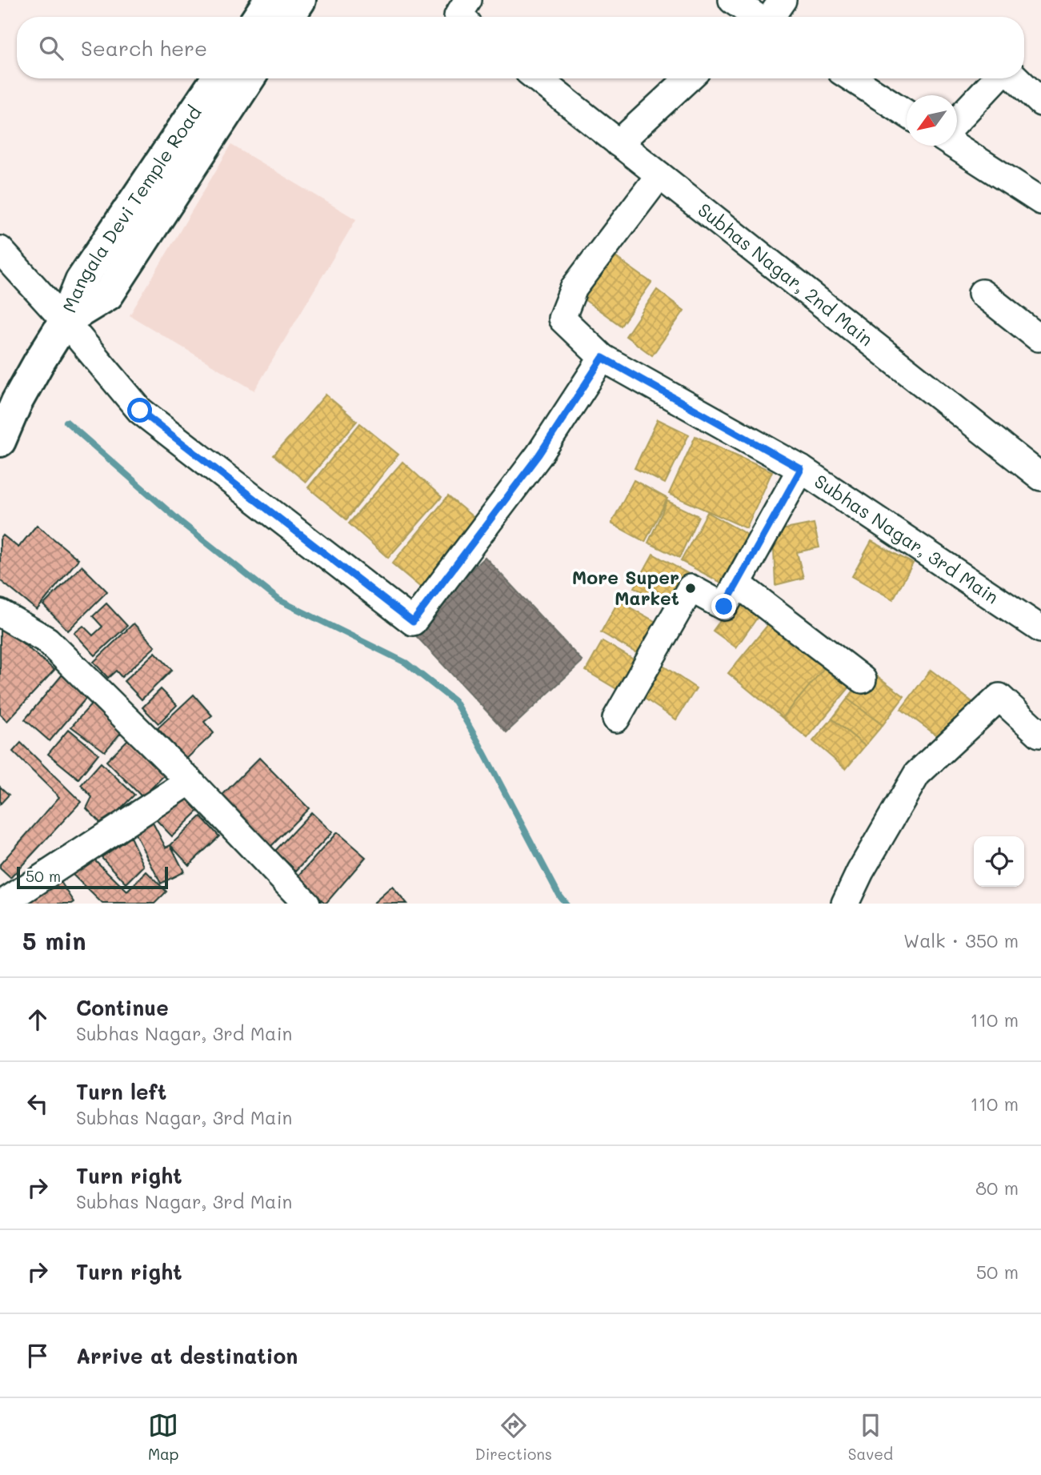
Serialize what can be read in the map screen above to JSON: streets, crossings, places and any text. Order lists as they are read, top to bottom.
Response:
{
  "streets": {
    "main road": ["Mangala Devi Temple Road"],
    "street": ["Subhas Nagar, 2nd Main", "Subhas Nagar, 3rd Main"]
  },
  "crossings": [
    ["Subhas Nagar, 2nd Main", "Subhas Nagar, 3rd Main"]
  ],
  "places": ["More Super Market"],
  "scale_bar": "50 m",
  "north": "bottom left",
  "page": {
    "search": "Search here",
    "scale": "50 m",
    "heading": ["5 min", "Walk · 350 m"],
    "list": [
      ["Continue", "Subhas Nagar, 3rd Main", "110 m"],
      ["Turn left", "Subhas Nagar, 3rd Main", "110 m"],
      ["Turn right", "Subhas Nagar, 3rd Main", "80 m"],
      ["Turn right", "50 m"],
      "Arrive at destination"
    ],
    "nav": ["Map", "Directions", "Saved"]
  }
}
